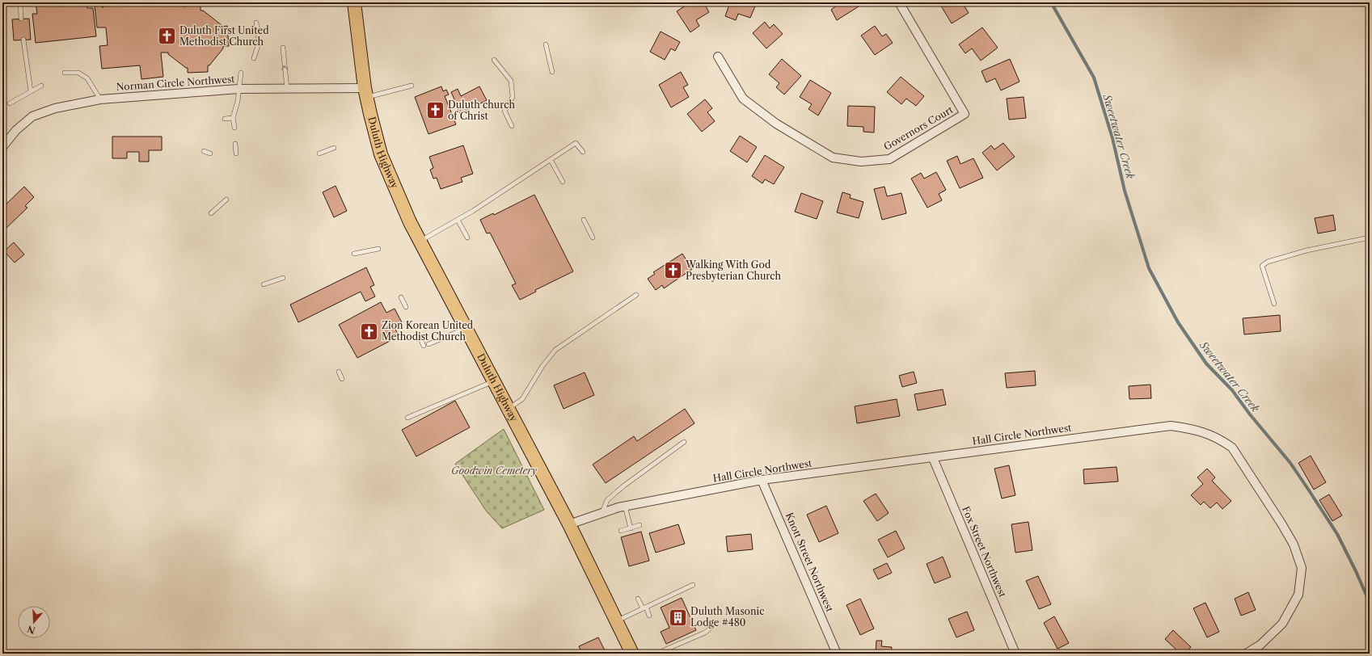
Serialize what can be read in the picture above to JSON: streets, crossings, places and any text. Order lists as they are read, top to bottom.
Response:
{
  "streets": {
    "main road": ["Duluth Highway"],
    "street": [
      "Norman Circle Northwest",
      "Governors Court",
      "Hall Circle Northwest",
      "Fox Street Northwest",
      "Knott Street Northwest"
    ]
  },
  "crossings": [
    ["Norman Circle Northwest", "Duluth Highway"],
    ["Duluth Highway", "Hall Circle Northwest"],
    ["Hall Circle Northwest", "Fox Street Northwest"],
    ["Hall Circle Northwest", "Knott Street Northwest"]
  ],
  "water": ["Sweetwater Creek"],
  "parks": ["Goodwin Cemetery"],
  "places": {
    "church": [
      "Duluth First United Methodist Church",
      "Duluth church of Christ",
      "Walking With God Presbyterian Church",
      "Zion Korean United Methodist Church"
    ],
    "building": ["Duluth Masonic Lodge #480"]
  },
  "north": "bottom"
}
